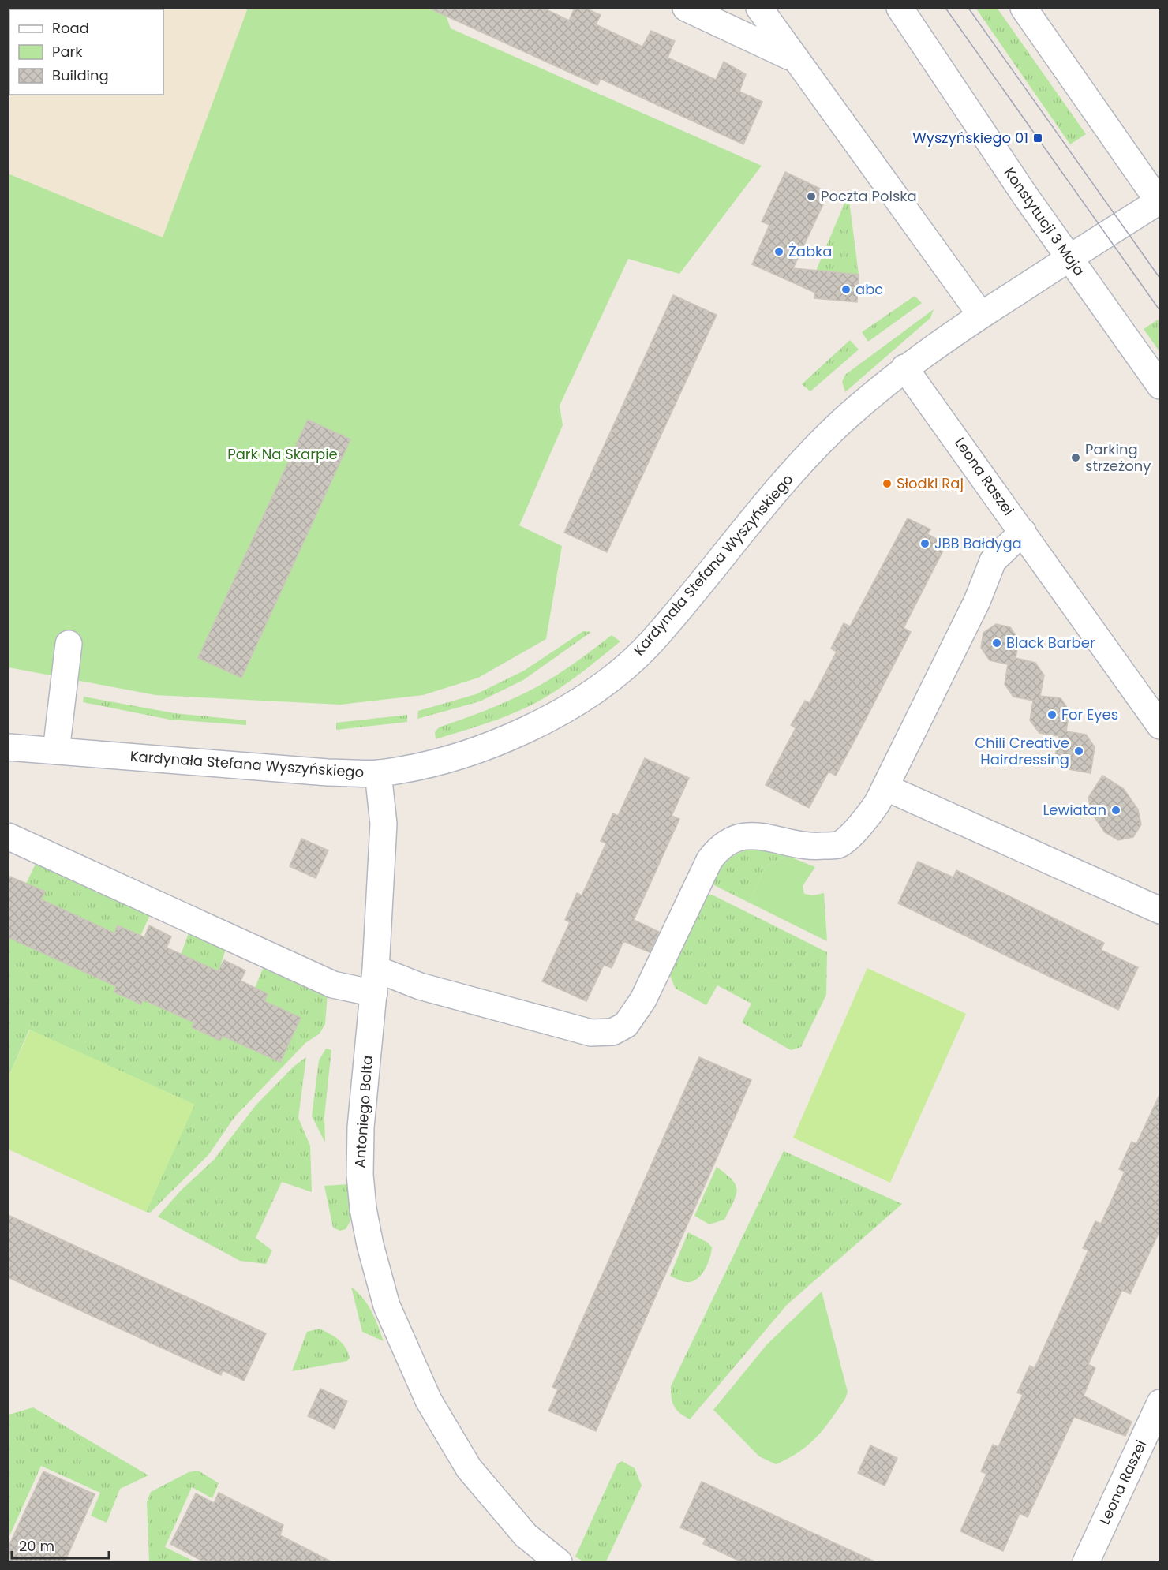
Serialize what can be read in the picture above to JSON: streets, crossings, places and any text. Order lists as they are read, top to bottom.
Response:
{
  "streets": {
    "street": [
      "Konstytucji 3 Maja",
      "Leona Raszei",
      "Kardynała Stefana Wyszyńskiego",
      "Antoniego Bolta"
    ]
  },
  "crossings": [
    ["Konstytucji 3 Maja", "Kardynała Stefana Wyszyńskiego"],
    ["Leona Raszei", "Kardynała Stefana Wyszyńskiego"],
    ["Kardynała Stefana Wyszyńskiego", "Antoniego Bolta"]
  ],
  "parks": ["Park Na Skarpie"],
  "places": {
    "transit": ["Wyszyńskiego 01"],
    "other": [
      "Poczta Polska",
      "Żabka",
      "abc",
      "Parking strzeżony",
      "Słodki Raj",
      "JBB Bałdyga",
      "Black Barber",
      "For Eyes",
      "Chili Creative Hairdressing",
      "Lewiatan"
    ]
  },
  "legend": ["Road", "Park", "Building"],
  "scale_bar": "20 m"
}
